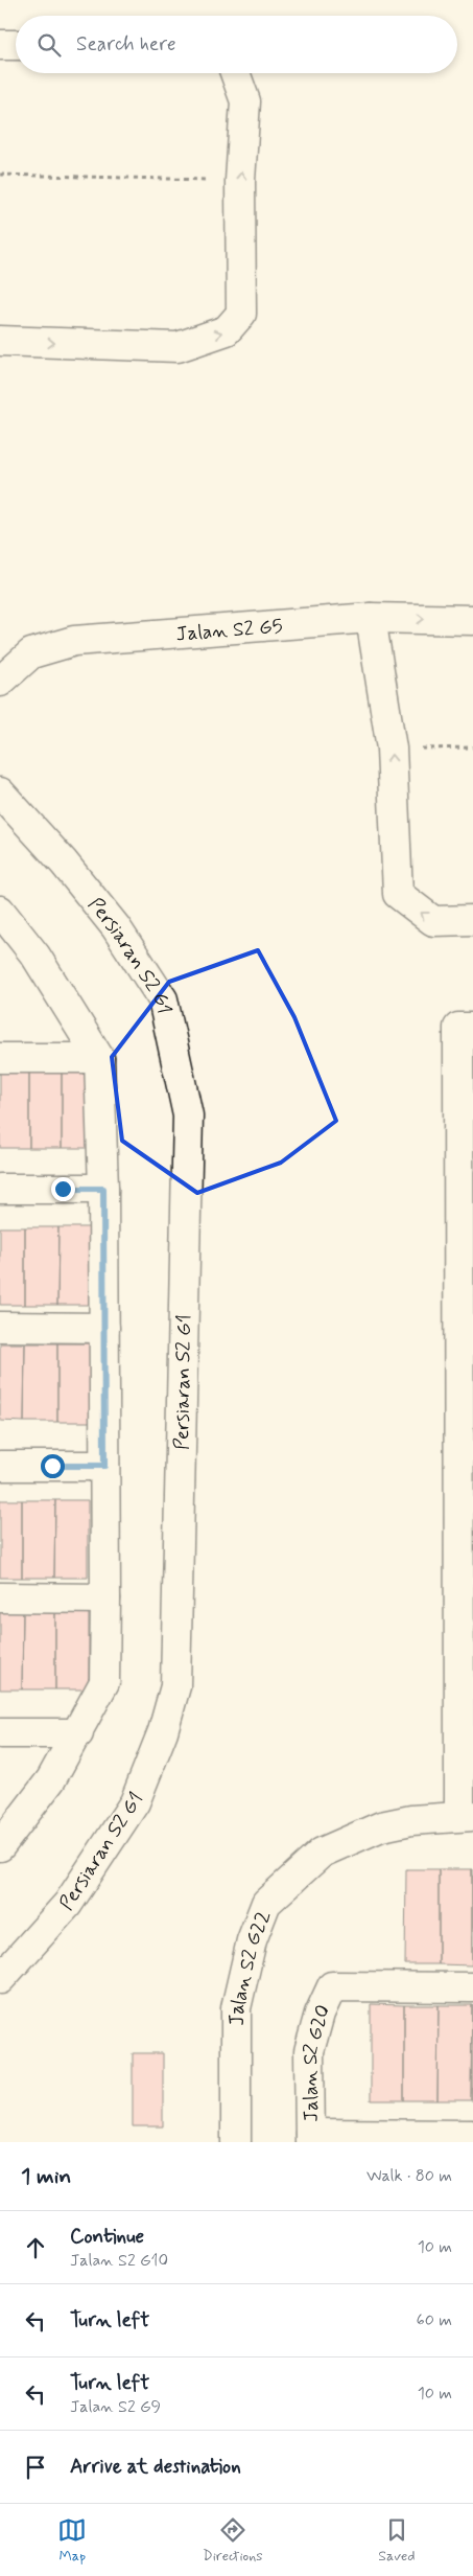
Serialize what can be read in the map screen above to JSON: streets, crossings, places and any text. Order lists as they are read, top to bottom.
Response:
{
  "streets": {
    "street": [
      "Jalan S2 G5",
      "Persiaran S2 G1",
      "Jalan S2 G22",
      "Jalan S2 G20"
    ]
  },
  "page": {
    "search": "Search here",
    "heading": ["1 min", "Walk · 80 m"],
    "list": [
      ["Continue", "Jalan S2 G10", "10 m"],
      ["Turn left", "60 m"],
      ["Turn left", "Jalan S2 G9", "10 m"],
      "Arrive at destination"
    ],
    "nav": ["Map", "Directions", "Saved"]
  }
}
